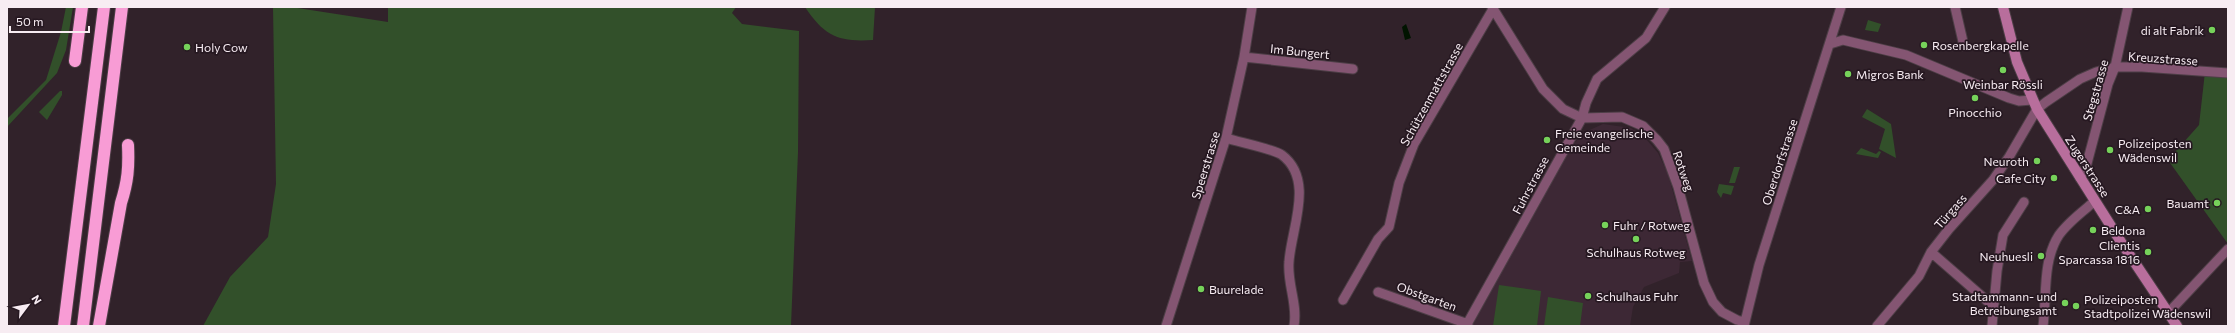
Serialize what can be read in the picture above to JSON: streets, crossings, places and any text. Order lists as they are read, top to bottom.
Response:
{
  "streets": {
    "main road": ["Zugerstrasse"],
    "street": [
      "Im Bungert",
      "Kreuzstrasse",
      "Stegstrasse",
      "Schützenmattstrasse",
      "Oberdorfstrasse",
      "Speerstrasse",
      "Rotweg",
      "Fuhrstrasse",
      "Türgass",
      "Obstgarten"
    ]
  },
  "crossings": [
    ["Im Bungert", "Speerstrasse"],
    ["Kreuzstrasse", "Stegstrasse"],
    ["Kreuzstrasse", "Zugerstrasse"],
    ["Kreuzstrasse", "Türgass"],
    ["Stegstrasse", "Zugerstrasse"],
    ["Schützenmattstrasse", "Rotweg"],
    ["Oberdorfstrasse", "Rotweg"],
    ["Zugerstrasse", "Türgass"],
    ["Rotweg", "Fuhrstrasse"],
    ["Fuhrstrasse", "Obstgarten"]
  ],
  "places": [
    "di alt Fabrik",
    "Rosenbergkapelle",
    "Holy Cow",
    "Weinbar Rössli",
    "Migros Bank",
    "Pinocchio",
    "Freie evangelische Gemeinde",
    "Polizeiposten Wädenswil",
    "Neuroth",
    "Cafe City",
    "Bauamt",
    "C&A",
    "Fuhr / Rotweg",
    "Beldona",
    "Schulhaus Rotweg",
    "Clientis Sparcassa 1816",
    "Neuhuesli",
    "Buurelade",
    "Schulhaus Fuhr",
    "Stadtammann- und Betreibungsamt",
    "Polizeiposten Stadtpolizei Wädenswil"
  ],
  "scale_bar": "50 m",
  "north": "top right"
}
